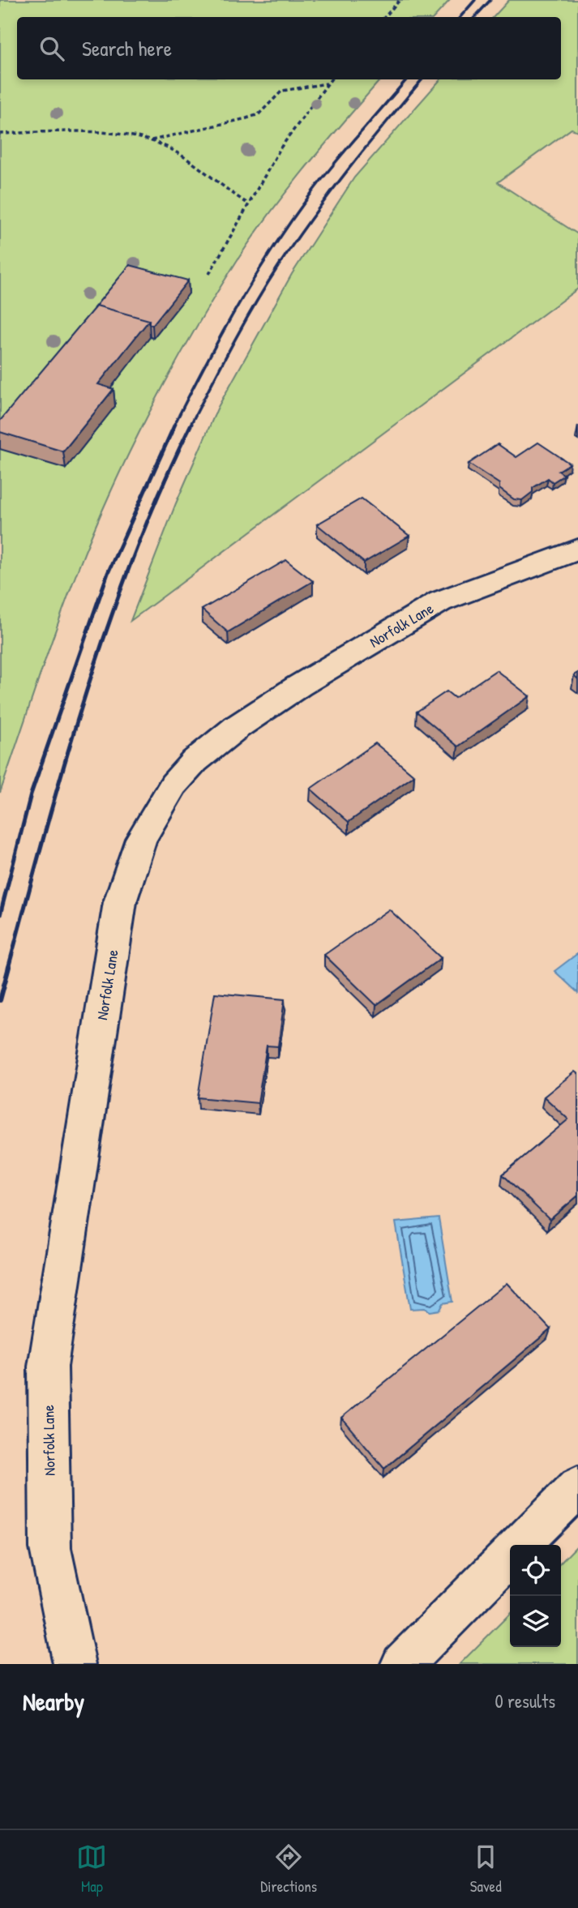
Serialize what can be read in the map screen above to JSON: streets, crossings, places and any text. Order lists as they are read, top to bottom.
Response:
{
  "streets": {
    "street": ["Norfolk Lane"]
  },
  "page": {
    "search": "Search here",
    "heading": ["Nearby", "0 results"],
    "nav": ["Map", "Directions", "Saved"]
  }
}
